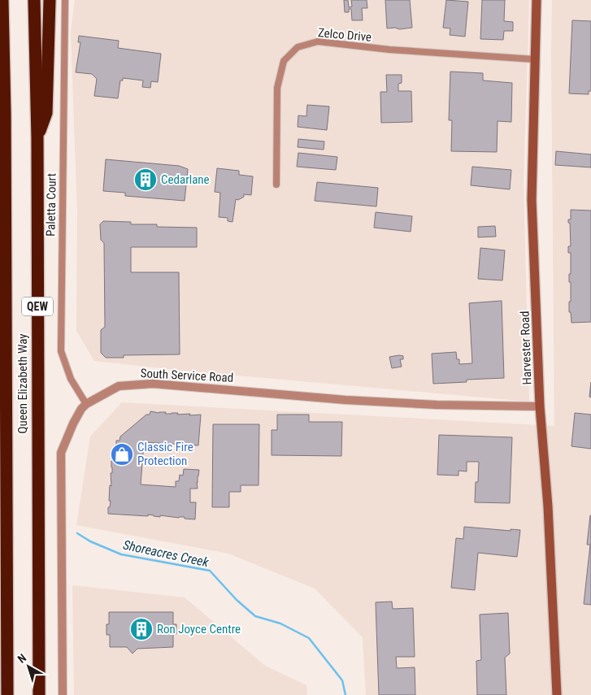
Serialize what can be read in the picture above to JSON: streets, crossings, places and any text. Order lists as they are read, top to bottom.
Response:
{
  "streets": {
    "highway": ["QEW", "Queen Elizabeth Way"],
    "main road": ["Harvester Road"],
    "street": ["Zelco Drive", "Paletta Court", "South Service Road"]
  },
  "crossings": [
    ["Zelco Drive", "Harvester Road"],
    ["Paletta Court", "South Service Road"],
    ["Harvester Road", "South Service Road"]
  ],
  "water": ["Shoreacres Creek"],
  "places": {
    "building": ["Cedarlane", "Ron Joyce Centre"],
    "shop": ["Classic Fire Protection"]
  },
  "north": "top left"
}
